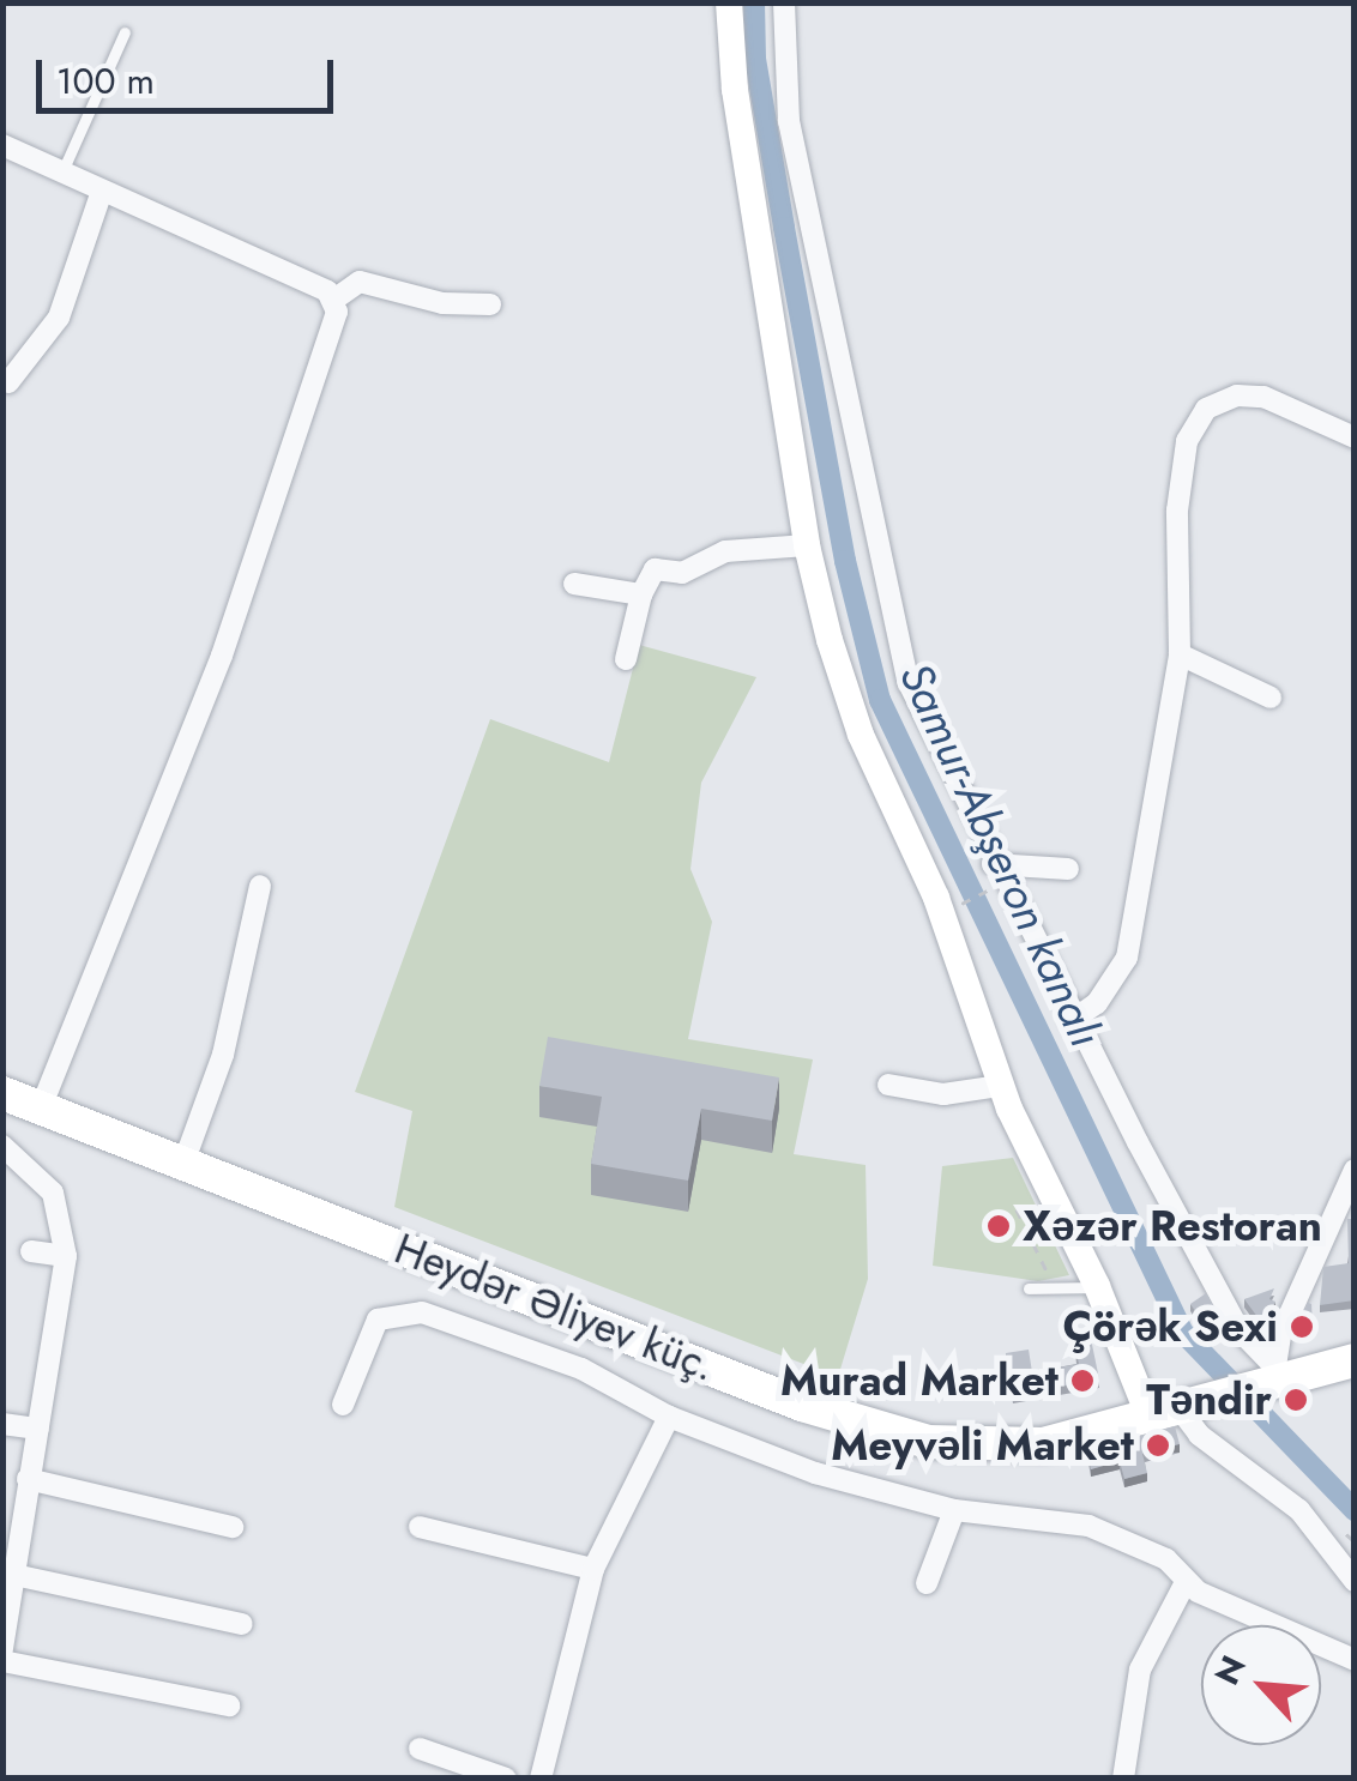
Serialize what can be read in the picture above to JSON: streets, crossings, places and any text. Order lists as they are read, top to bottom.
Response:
{
  "streets": {
    "main road": ["Heydər Əliyev küç."]
  },
  "water": ["Samur-Abşeron kanalı"],
  "places": [
    "Xəzər Restoran",
    "Çörək Sexi",
    "Murad Market",
    "Təndir",
    "Meyvəli Market"
  ],
  "scale_bar": "100 m",
  "north": "top left"
}
